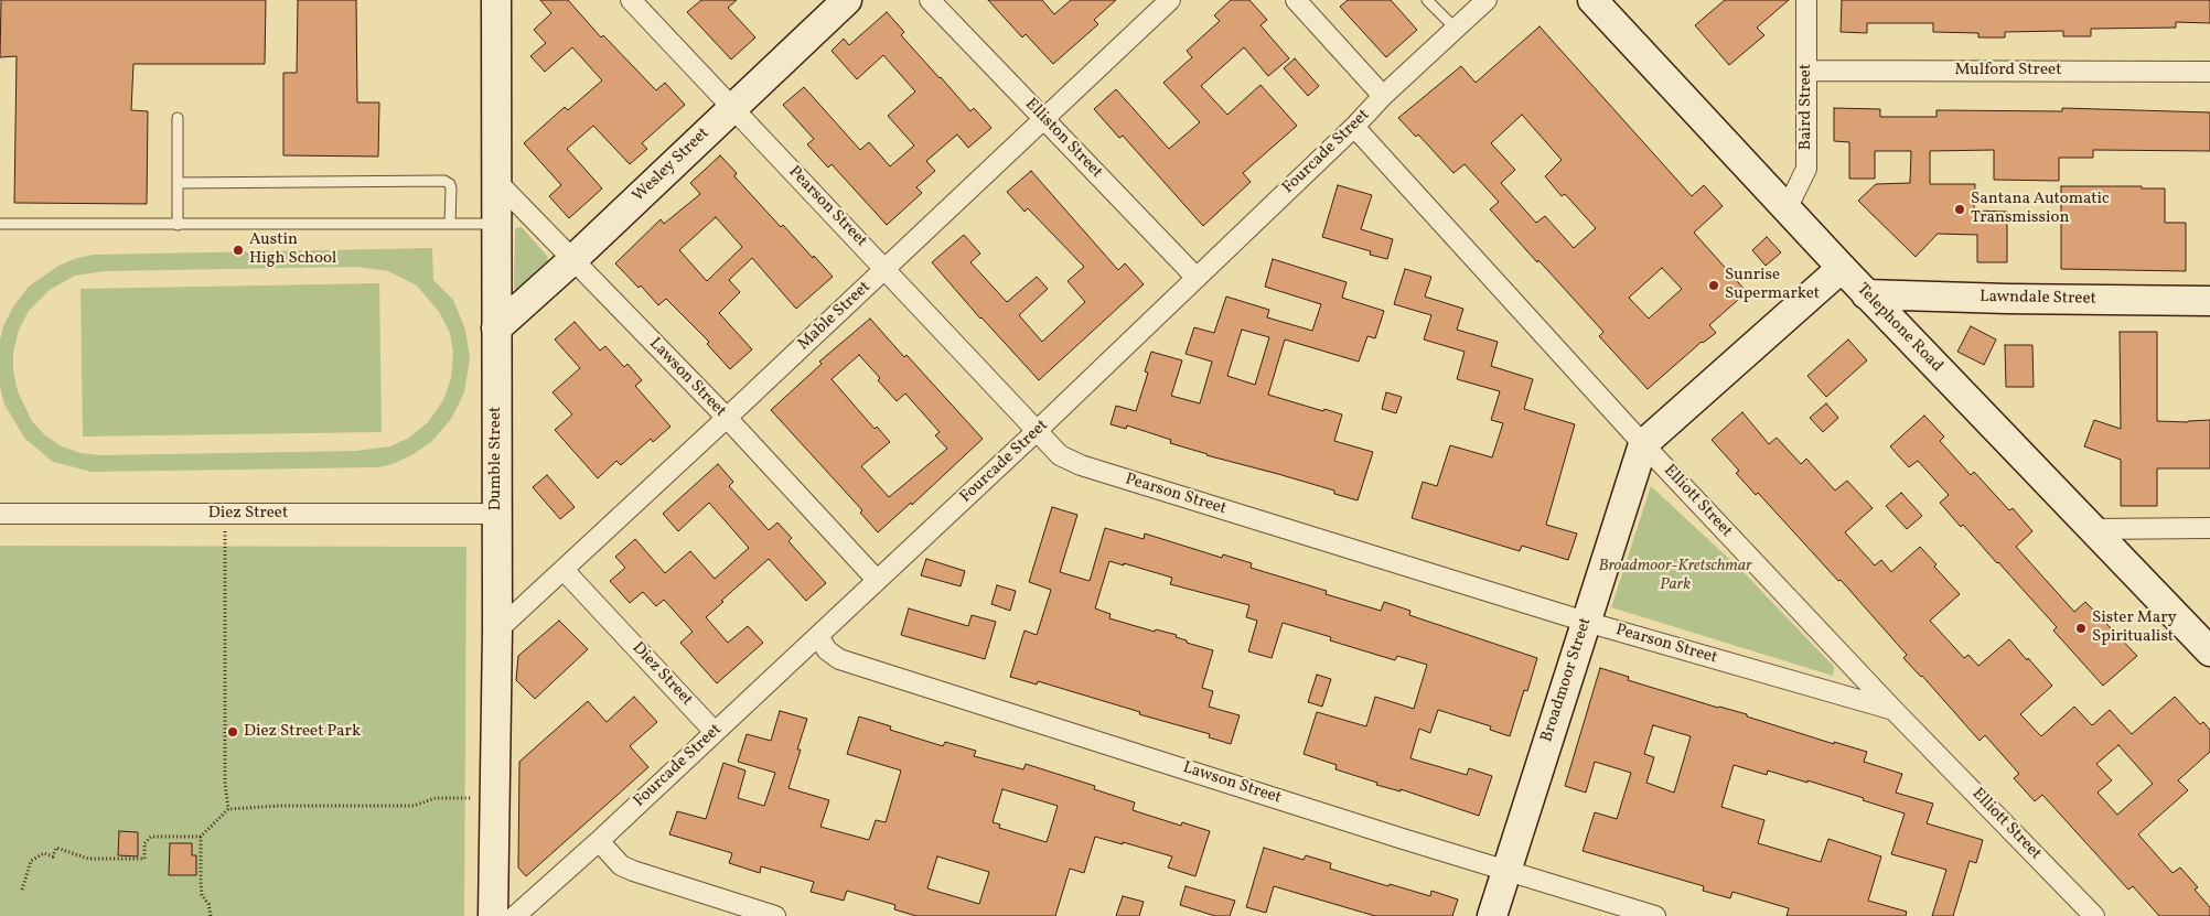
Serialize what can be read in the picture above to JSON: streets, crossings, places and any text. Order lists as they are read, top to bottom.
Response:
{
  "streets": {
    "street": [
      "Mulford Street",
      "Baird Street",
      "Elliston Street",
      "Fourcade Street",
      "Wesley Street",
      "Pearson Street",
      "Lawndale Street",
      "Mable Street",
      "Telephone Road",
      "Lawson Street",
      "Dumble Street",
      "Elliott Street",
      "Diez Street",
      "Broadmoor Street"
    ]
  },
  "crossings": [
    ["Mulford Street", "Baird Street"],
    ["Baird Street", "Telephone Road"],
    ["Elliston Street", "Fourcade Street"],
    ["Elliston Street", "Mable Street"],
    ["Fourcade Street", "Pearson Street"],
    ["Fourcade Street", "Lawson Street"],
    ["Fourcade Street", "Elliott Street"],
    ["Fourcade Street", "Diez Street"],
    ["Wesley Street", "Pearson Street"],
    ["Wesley Street", "Lawson Street"],
    ["Wesley Street", "Dumble Street"],
    ["Pearson Street", "Mable Street"],
    ["Pearson Street", "Elliott Street"],
    ["Pearson Street", "Broadmoor Street"],
    ["Lawndale Street", "Telephone Road"],
    ["Mable Street", "Lawson Street"],
    ["Mable Street", "Dumble Street"],
    ["Mable Street", "Diez Street"],
    ["Lawson Street", "Dumble Street"],
    ["Lawson Street", "Broadmoor Street"],
    ["Dumble Street", "Diez Street"],
    ["Elliott Street", "Broadmoor Street"]
  ],
  "parks": ["Broadmoor-Kretschmar Park"],
  "places": [
    "Santana Automatic Transmission",
    "Austin High School",
    "Sunrise Supermarket",
    "Sister Mary Spiritualist",
    "Diez Street Park"
  ]
}
